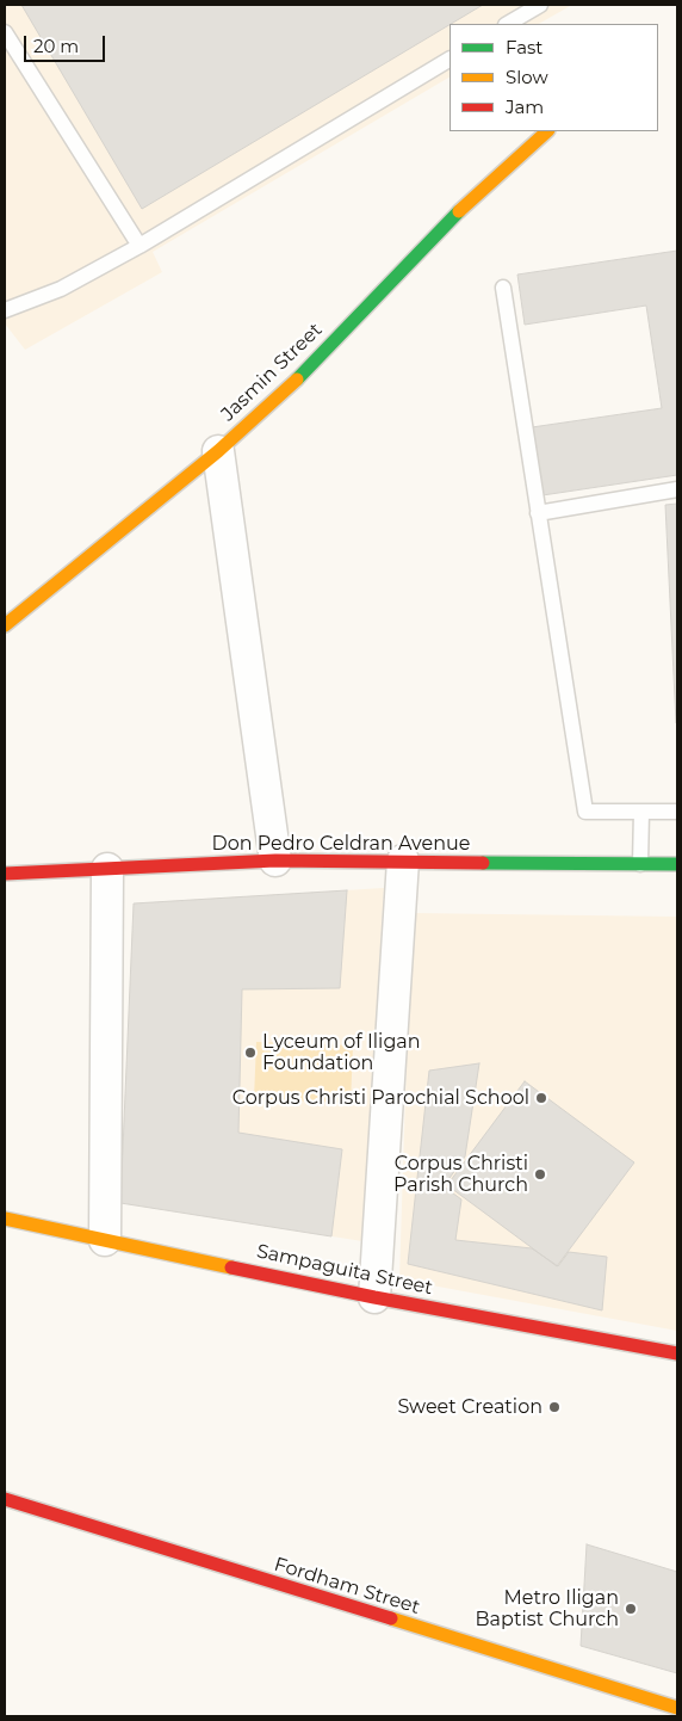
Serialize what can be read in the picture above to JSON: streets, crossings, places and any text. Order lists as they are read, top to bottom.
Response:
{
  "streets": {
    "street": [
      "Jasmin Street",
      "Don Pedro Celdran Avenue",
      "Sampaguita Street",
      "Fordham Street"
    ]
  },
  "places": [
    "Lyceum of Iligan Foundation",
    "Corpus Christi Parochial School",
    "Corpus Christi Parish Church",
    "Sweet Creation",
    "Metro Iligan Baptist Church"
  ],
  "legend": ["Fast", "Slow", "Jam"],
  "scale_bar": "20 m"
}
